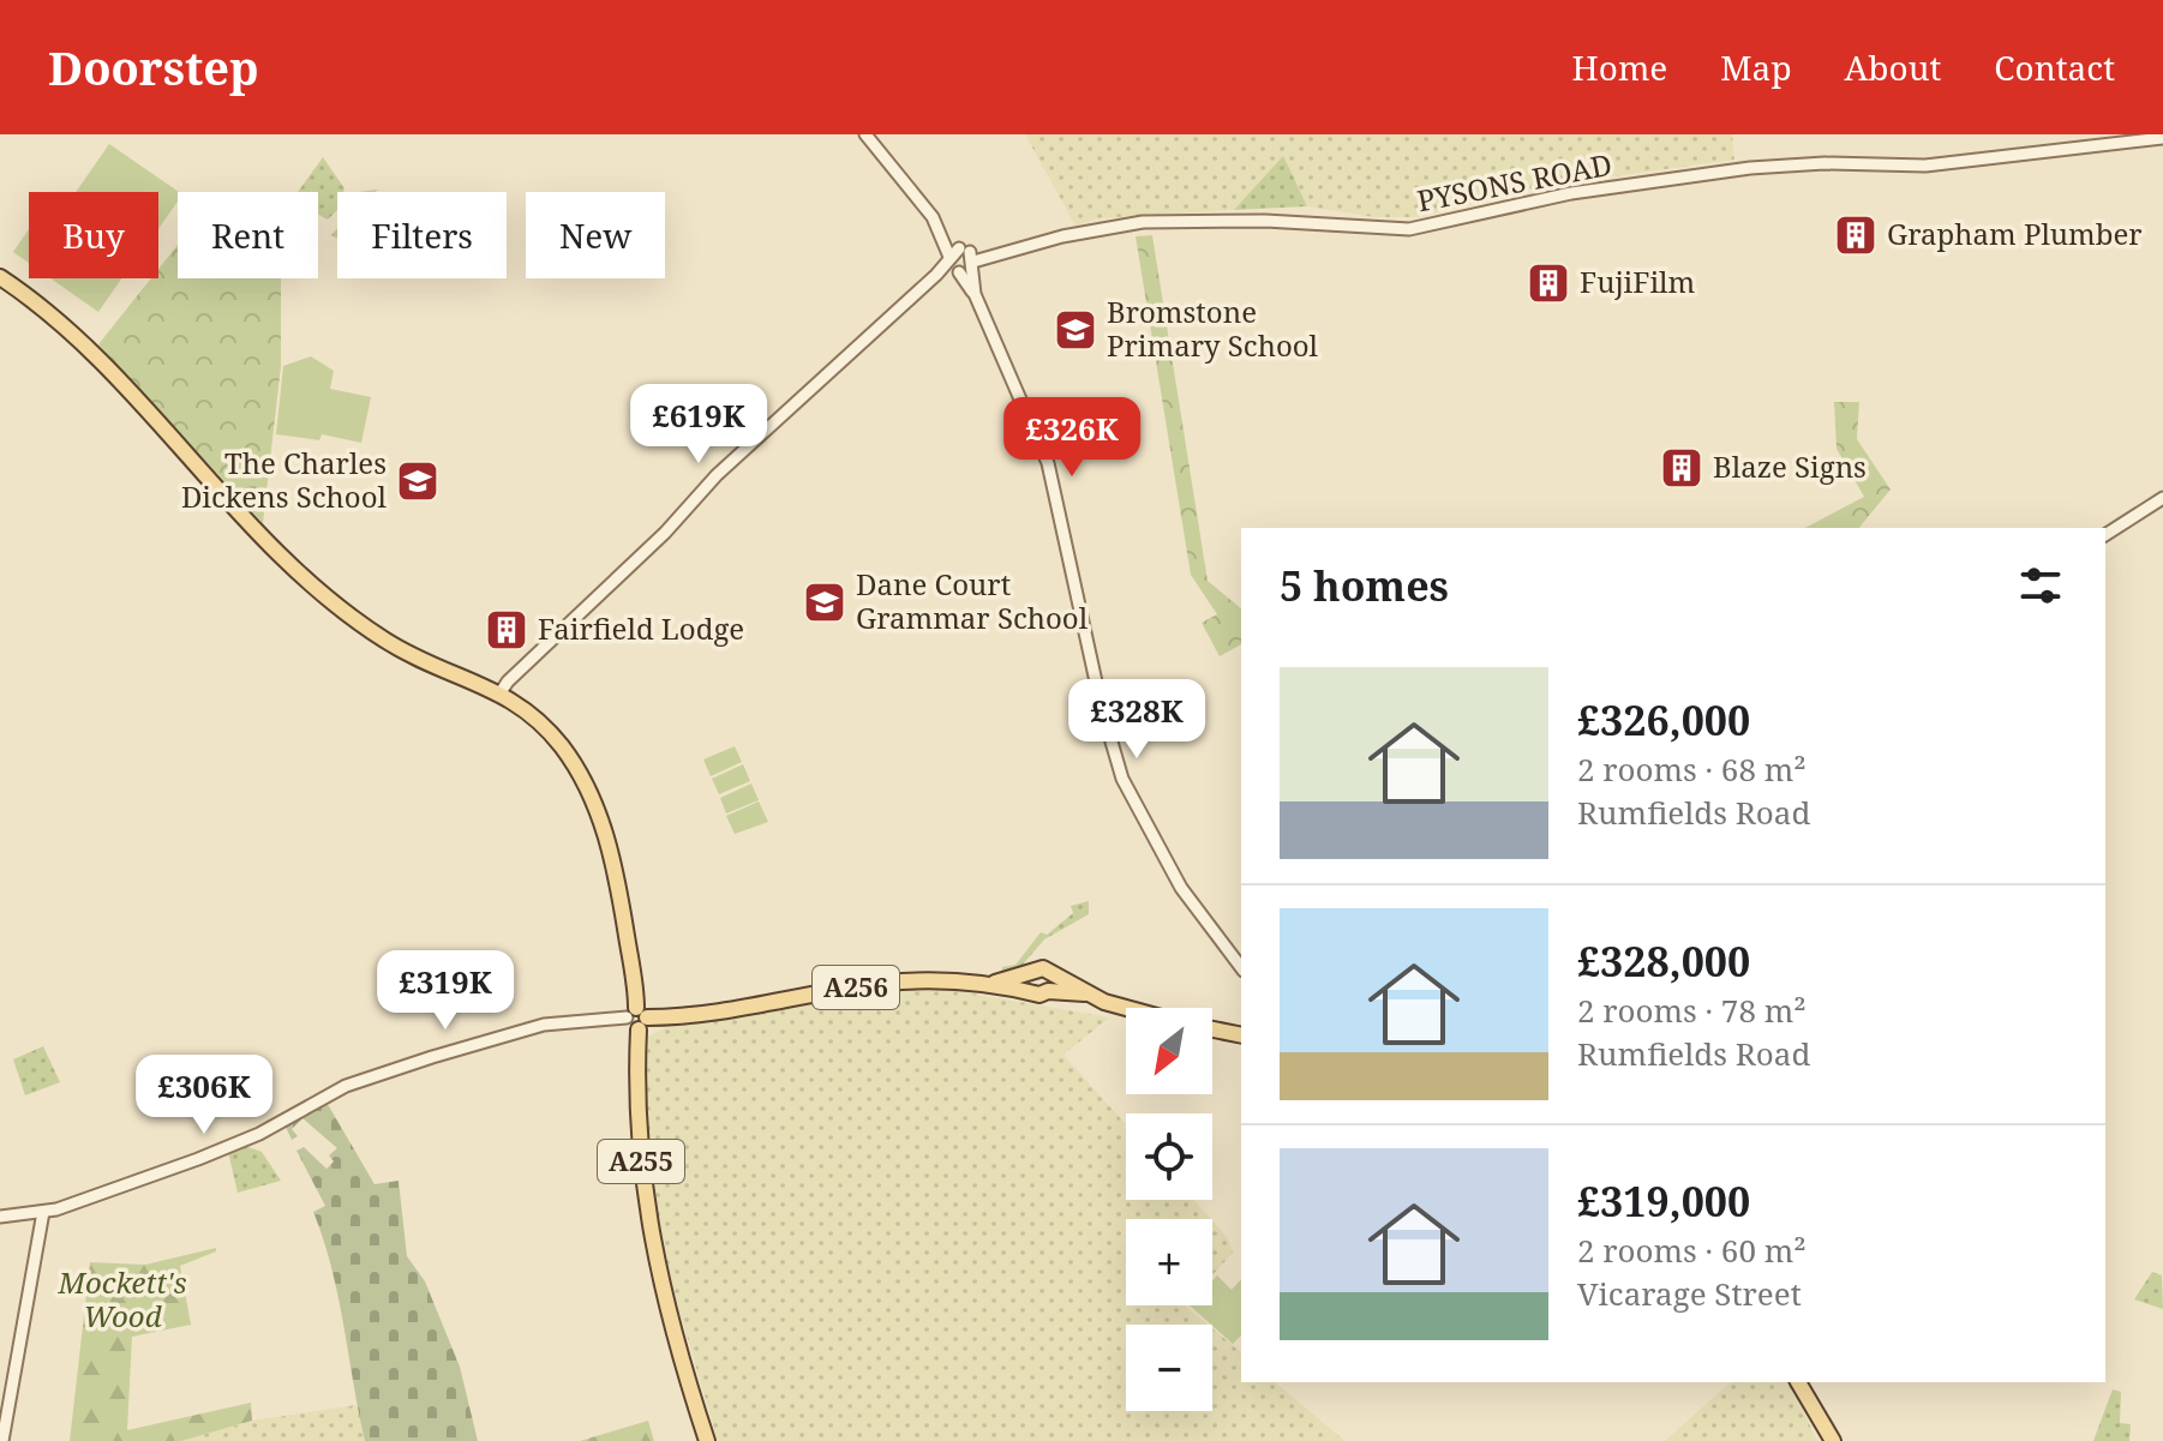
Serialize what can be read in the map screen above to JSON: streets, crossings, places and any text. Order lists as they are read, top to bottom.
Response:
{
  "streets": {
    "main road": ["A256", "A255"],
    "street": ["PYSONS ROAD"]
  },
  "crossings": [
    ["A256", "A255"]
  ],
  "parks": ["Mockett's Wood"],
  "places": {
    "building": [
      "Grapham Plumber",
      "FujiFilm",
      "Blaze Signs",
      "Fairfield Lodge"
    ],
    "school or university": ["Bromstone Primary School", "The Charles Dickens School", "Dane Court Grammar School"]
  },
  "north": "bottom left",
  "page": {
    "header": "Doorstep",
    "nav": [
      "Home",
      "Map",
      "About",
      "Contact"
    ],
    "chip": [
      "Buy",
      "Rent",
      "Filters",
      "New"
    ],
    "price": [
      "£619K",
      "£326K",
      "£328K",
      "£319K",
      "£306K"
    ],
    "heading": "5 homes",
    "list": [
      {
        "name": "£326,000",
        "note": "2 rooms · 68 m² · Rumfields Road"
      },
      {
        "name": "£328,000",
        "note": "2 rooms · 78 m² · Rumfields Road"
      },
      {
        "name": "£319,000",
        "note": "2 rooms · 60 m² · Vicarage Street"
      }
    ],
    "map_buttons": ["+", "−"]
  }
}
